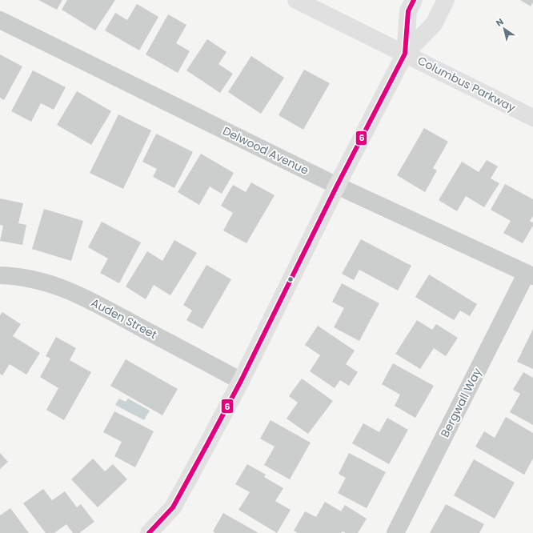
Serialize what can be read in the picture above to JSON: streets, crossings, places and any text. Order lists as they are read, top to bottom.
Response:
{
  "streets": {
    "main road": ["Columbus Parkway"],
    "street": ["Delwood Avenue", "Auden Street", "Bergwall Way"]
  },
  "crossings": [
    ["Delwood Avenue", "Bergwall Way"]
  ],
  "lines": ["transit line 6"],
  "north": "top left"
}
